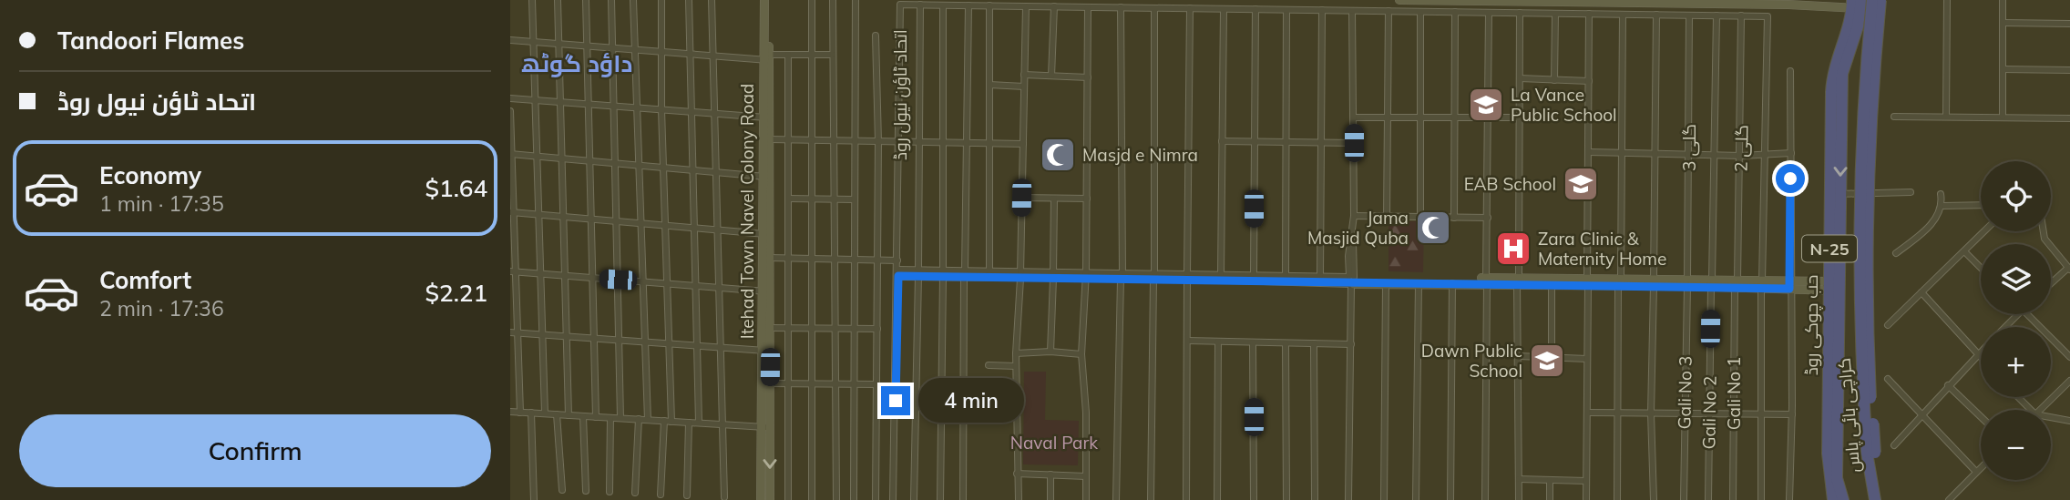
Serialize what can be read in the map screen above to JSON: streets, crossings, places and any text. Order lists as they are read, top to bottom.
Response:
{
  "streets": {
    "highway": ["حب چوکی روڈ", "کراچی بائی پاس"],
    "street": [
      "اتحاد ٹاؤن نیول روڈ",
      "گلی 3",
      "گلی 2",
      "Itehad Town Navel Colony Road",
      "Gali No 3",
      "Gali No 1",
      "Gali No 2"
    ]
  },
  "crossings": [
    ["اتحاد ٹاؤن نیول روڈ", "گلی 3"],
    ["اتحاد ٹاؤن نیول روڈ", "گلی 2"],
    ["گلی 3", "Gali No 3"],
    ["گلی 2", "Gali No 1"],
    ["گلی 2", "Gali No 2"]
  ],
  "districts": ["داؤد گوٹھ"],
  "parks": ["Naval Park"],
  "places": {
    "school or university": ["La Vance Public School", "EAB School", "Dawn Public School"],
    "mosque": ["Masjd e Nimra", "Jama Masjid Quba"],
    "hospital": ["Zara Clinic & Maternity Home"]
  },
  "page": {
    "banner": ["Tandoori Flames", "اتحاد ٹاؤن نیول روڈ"],
    "list": [
      {
        "name": "Economy",
        "note": "1 min · 17:35",
        "value": "$1.64"
      },
      {
        "name": "Comfort",
        "note": "2 min · 17:36",
        "value": "$2.21"
      }
    ],
    "map_buttons": ["+", "−"],
    "bubble": "4 min",
    "buttons": "Confirm"
  }
}
